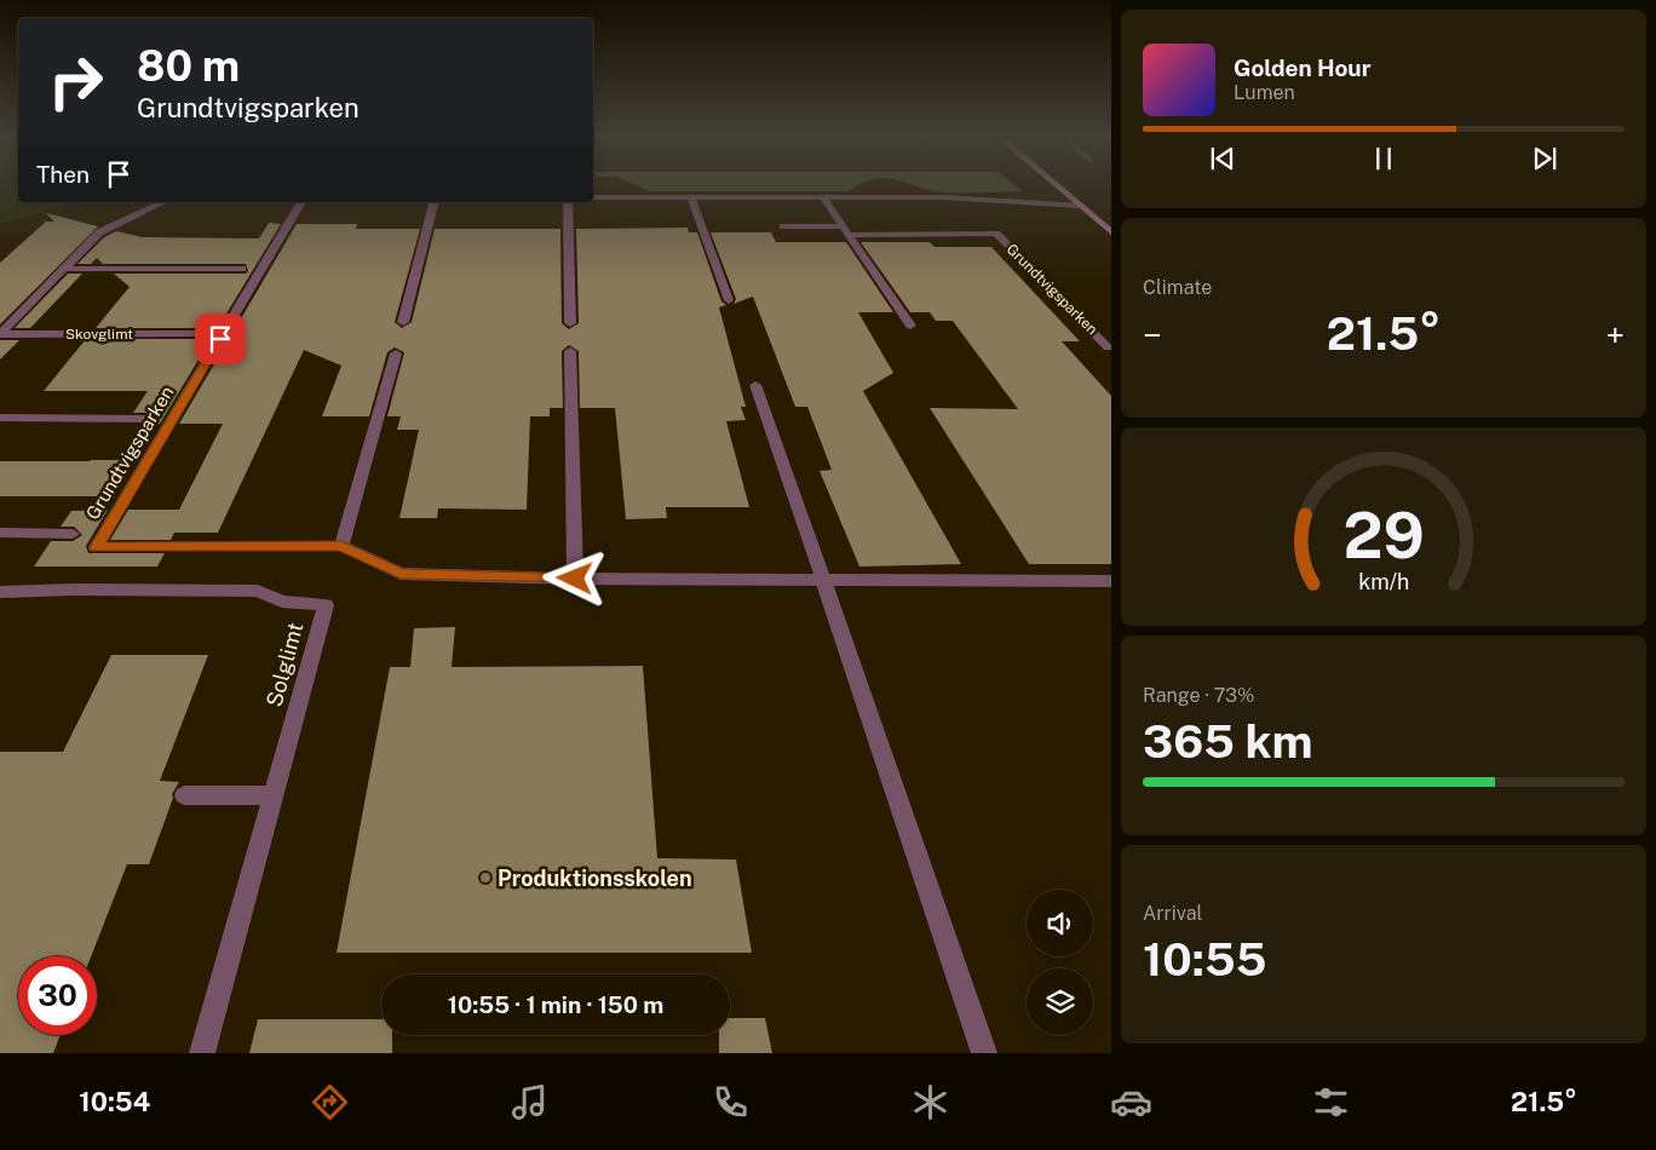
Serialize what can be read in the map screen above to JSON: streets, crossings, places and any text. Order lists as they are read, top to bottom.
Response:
{
  "streets": {
    "street": ["Grundtvigsparken", "Skovglimt", "Solglimt"]
  },
  "places": ["Produktionsskolen"],
  "page": {
    "turn": ["80 m", "Grundtvigsparken"],
    "song": ["Golden Hour", "Lumen"],
    "then": "Then",
    "tile": [
      "Climate",
      ["Range · 73%", "365 km"],
      ["Arrival", "10:55"]
    ],
    "heat": ["−", "21.5°", "+"],
    "limit": "30",
    "trip": "10:55 · 1 min · 150 m",
    "tabs": ["10:54", "21.5°"],
    "gauge": ["29", "km/h"]
  }
}
